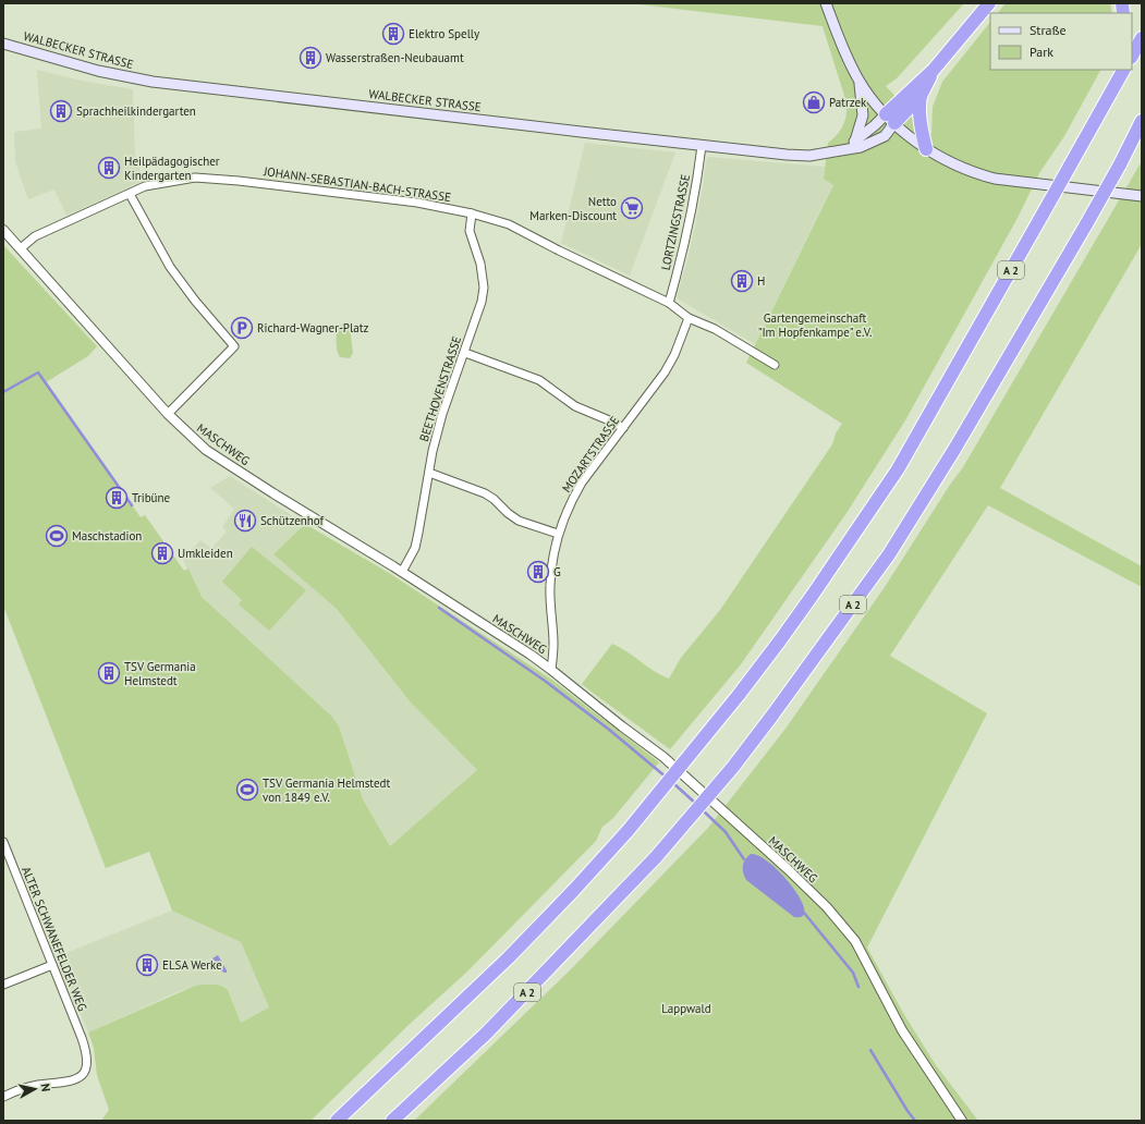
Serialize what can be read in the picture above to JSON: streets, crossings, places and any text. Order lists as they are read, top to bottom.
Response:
{
  "streets": {
    "highway": ["A 2"],
    "main road": ["WALBECKER STRASSE"],
    "street": [
      "JOHANN-SEBASTIAN-BACH-STRASSE",
      "LORTZINGSTRASSE",
      "BEETHOVENSTRASSE",
      "MASCHWEG",
      "MOZARTSTRASSE",
      "ALTER SCHWANEFELDER WEG"
    ]
  },
  "crossings": [
    ["WALBECKER STRASSE", "LORTZINGSTRASSE"],
    ["JOHANN-SEBASTIAN-BACH-STRASSE", "LORTZINGSTRASSE"],
    ["JOHANN-SEBASTIAN-BACH-STRASSE", "BEETHOVENSTRASSE"],
    ["JOHANN-SEBASTIAN-BACH-STRASSE", "MASCHWEG"],
    ["JOHANN-SEBASTIAN-BACH-STRASSE", "MOZARTSTRASSE"],
    ["BEETHOVENSTRASSE", "MASCHWEG"],
    ["MASCHWEG", "MOZARTSTRASSE"]
  ],
  "parks": ["Gartengemeinschaft \"Im Hopfenkampe\" e.V.", "Lappwald"],
  "places": {
    "building": [
      "Elektro Spelly",
      "Wasserstraßen-Neubauamt",
      "Sprachheilkindergarten",
      "Heilpädagogischer Kindergarten",
      "H",
      "Tribüne",
      "Umkleiden",
      "G",
      "TSV Germania Helmstedt",
      "ELSA Werke"
    ],
    "shop": ["Patrzek"],
    "supermarket": ["Netto Marken-Discount"],
    "parking": ["Richard-Wagner-Platz"],
    "restaurant": ["Schützenhof"],
    "sports": ["Maschstadion", "TSV Germania Helmstedt von 1849 e.V."]
  },
  "legend": ["Straße", "Park"],
  "north": "right"
}
